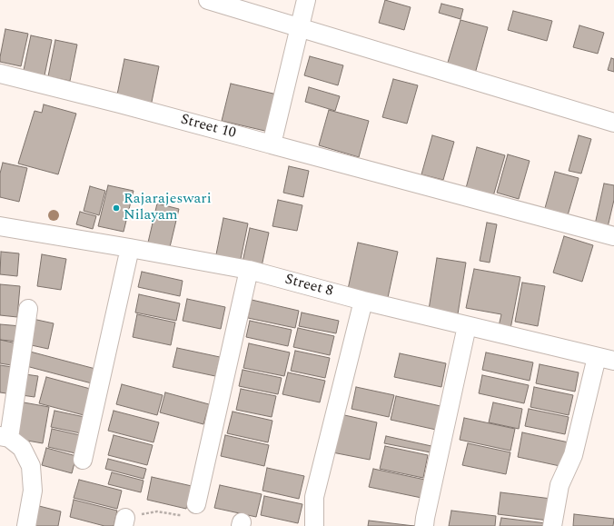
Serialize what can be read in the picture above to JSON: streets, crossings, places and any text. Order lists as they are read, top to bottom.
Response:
{
  "streets": {
    "street": ["Street 10", "Street 8"]
  },
  "places": ["Rajarajeswari Nilayam"]
}
